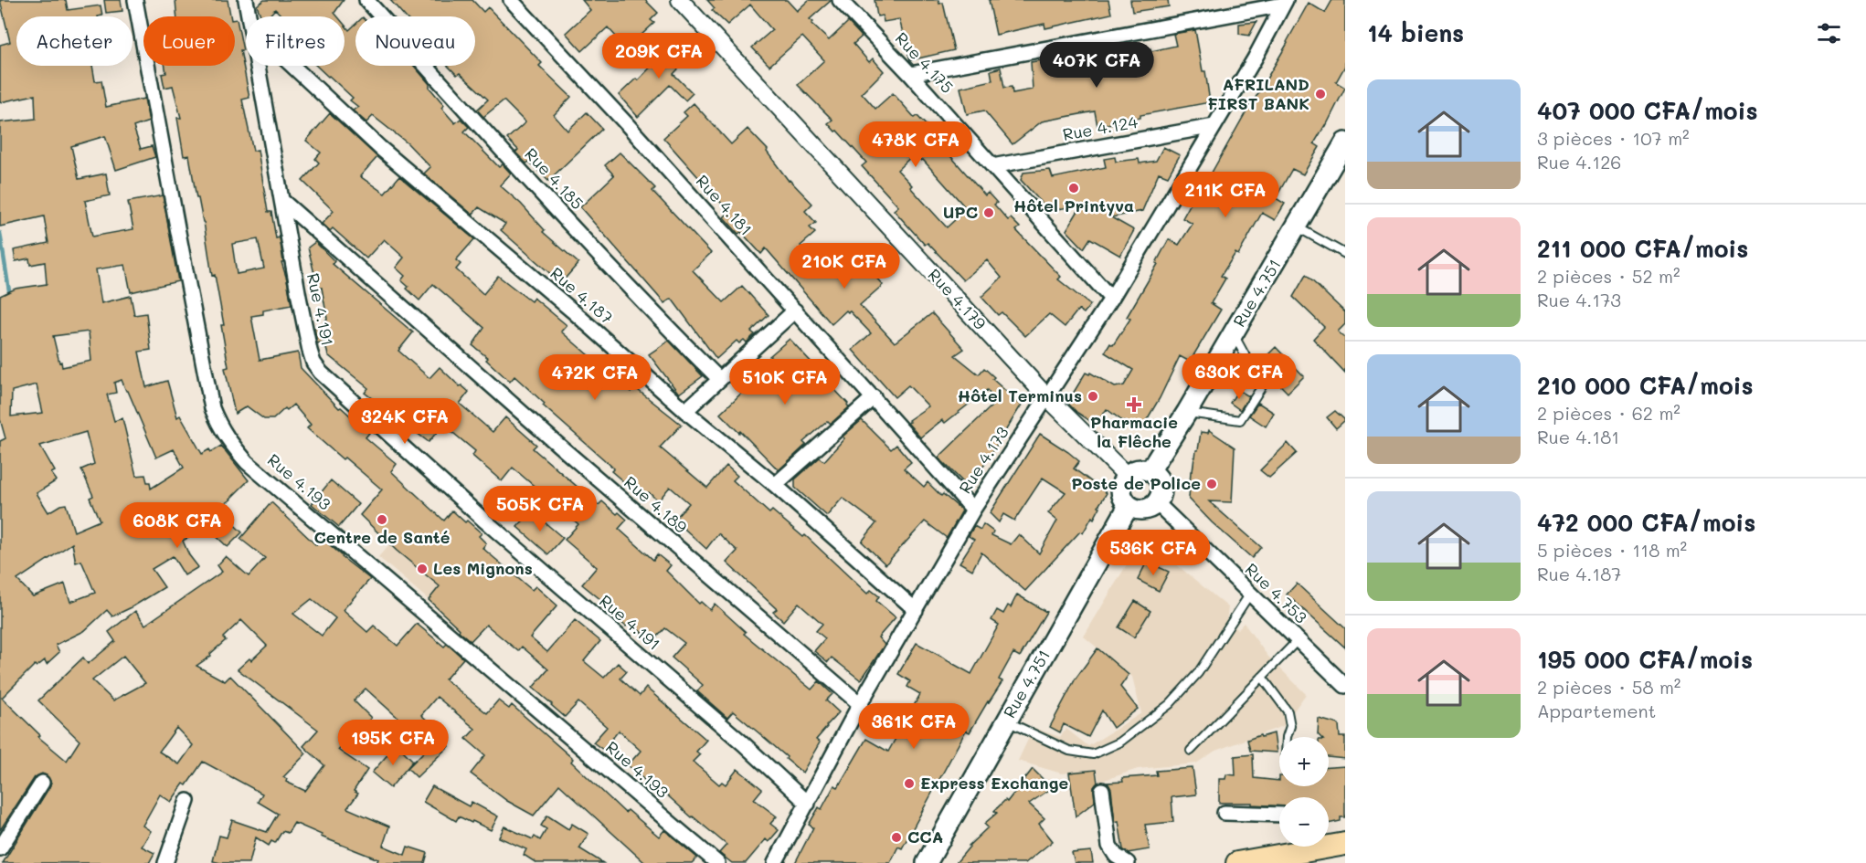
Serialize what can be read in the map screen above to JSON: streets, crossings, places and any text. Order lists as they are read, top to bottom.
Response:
{
  "streets": {
    "main road": ["Rue 4.751"],
    "street": [
      "Rue 4.175",
      "Rue 4.124",
      "Rue 4.185",
      "Rue 4.181",
      "Rue 4.187",
      "Rue 4.179",
      "Rue 4.191",
      "Rue 4.173",
      "Rue 4.193",
      "Rue 4.189",
      "Rue 4.753"
    ]
  },
  "crossings": [
    ["Rue 4.175", "Rue 4.124"],
    ["Rue 4.175", "Rue 4.173"],
    ["Rue 4.124", "Rue 4.173"],
    ["Rue 4.181", "Rue 4.173"],
    ["Rue 4.751", "Rue 4.179"],
    ["Rue 4.751", "Rue 4.753"],
    ["Rue 4.187", "Rue 4.173"],
    ["Rue 4.179", "Rue 4.173"],
    ["Rue 4.179", "Rue 4.753"],
    ["Rue 4.191", "Rue 4.173"],
    ["Rue 4.191", "Rue 4.189"],
    ["Rue 4.173", "Rue 4.189"]
  ],
  "places": {
    "other": [
      "AFRILAND FIRST BANK",
      "Hôtel Printyva",
      "UPC",
      "Hôtel Terminus",
      "Poste de Police",
      "Centre de Santé",
      "Les Mignons",
      "Express Exchange",
      "CCA"
    ],
    "health": ["Pharmacie la Flêche"]
  },
  "page": {
    "heading": "14 biens",
    "chip": [
      "Acheter",
      "Louer",
      "Filtres",
      "Nouveau"
    ],
    "price": [
      "209K CFA",
      "407K CFA",
      "478K CFA",
      "211K CFA",
      "210K CFA",
      "630K CFA",
      "472K CFA",
      "510K CFA",
      "324K CFA",
      "505K CFA",
      "608K CFA",
      "536K CFA",
      "361K CFA",
      "195K CFA"
    ],
    "list": [
      {
        "name": "407 000 CFA/mois",
        "note": "3 pièces · 107 m² · Rue 4.126"
      },
      {
        "name": "211 000 CFA/mois",
        "note": "2 pièces · 52 m² · Rue 4.173"
      },
      {
        "name": "210 000 CFA/mois",
        "note": "2 pièces · 62 m² · Rue 4.181"
      },
      {
        "name": "472 000 CFA/mois",
        "note": "5 pièces · 118 m² · Rue 4.187"
      },
      {
        "name": "195 000 CFA/mois",
        "note": "2 pièces · 58 m² · Appartement"
      }
    ],
    "map_buttons": ["+", "−"]
  }
}
